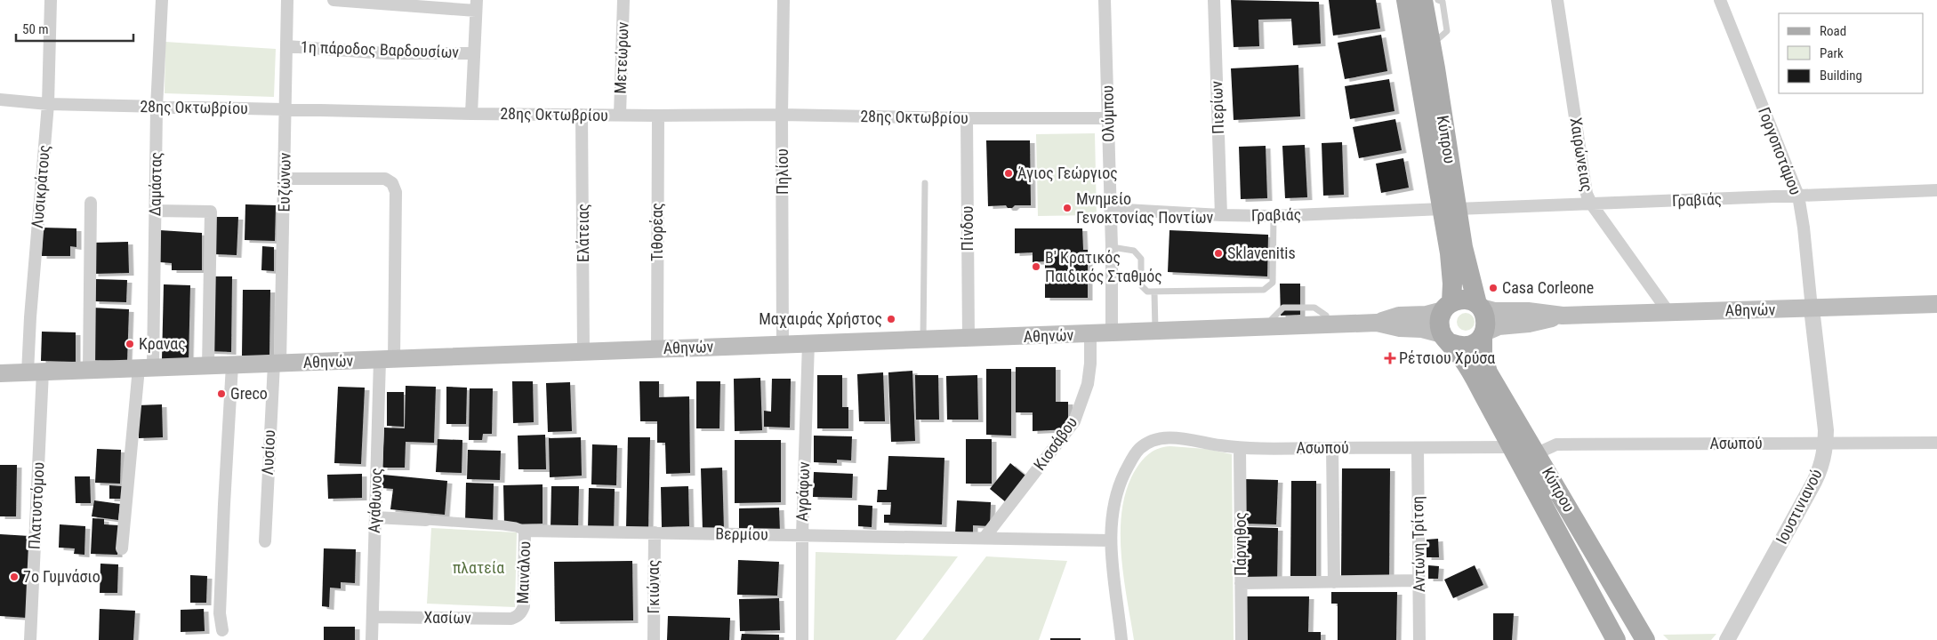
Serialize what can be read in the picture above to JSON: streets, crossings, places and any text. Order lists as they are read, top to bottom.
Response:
{
  "streets": {
    "main road": ["Κύπρου", "Αθηνών"],
    "street": [
      "1η πάροδος Βαρδουσίων",
      "Μετεώρων",
      "28ης Οκτωβρίου",
      "Πιερίων",
      "Ολύμπου",
      "Γοργοποτάμου",
      "Χαιρώνειας",
      "Πηλίου",
      "Ευζώνων",
      "Δαμάστας",
      "Λυσικράτους",
      "Γραβιάς",
      "Πίνδου",
      "Τιθορέας",
      "Ελάτειας",
      "Κισσάβου",
      "Ασωπού",
      "Λυσίου",
      "Αγράφων",
      "Αγάθωνος",
      "Πλατυστόμου",
      "Ιουστινιανού",
      "Βερμίου",
      "Πάρνηθος",
      "Αντώνη Τρίτση",
      "Μαινάλου",
      "Γκιώνας",
      "Χασίων"
    ]
  },
  "crossings": [
    ["1η πάροδος Βαρδουσίων", "Ευζώνων"],
    ["Μετεώρων", "28ης Οκτωβρίου"],
    ["28ης Οκτωβρίου", "Ολύμπου"],
    ["28ης Οκτωβρίου", "Πηλίου"],
    ["28ης Οκτωβρίου", "Ευζώνων"],
    ["28ης Οκτωβρίου", "Δαμάστας"],
    ["28ης Οκτωβρίου", "Λυσικράτους"],
    ["28ης Οκτωβρίου", "Πίνδου"],
    ["28ης Οκτωβρίου", "Τιθορέας"],
    ["28ης Οκτωβρίου", "Ελάτειας"],
    ["Πιερίων", "Γραβιάς"],
    ["Ολύμπου", "Γραβιάς"],
    ["Ολύμπου", "Αθηνών"],
    ["Κύπρου", "Γραβιάς"],
    ["Κύπρου", "Αθηνών"],
    ["Κύπρου", "Ασωπού"],
    ["Γοργοποτάμου", "Γραβιάς"],
    ["Γοργοποτάμου", "Αθηνών"],
    ["Γοργοποτάμου", "Ιουστινιανού"],
    ["Χαιρώνειας", "Γραβιάς"],
    ["Χαιρώνειας", "Αθηνών"],
    ["Πηλίου", "Αθηνών"],
    ["Ευζώνων", "Αθηνών"],
    ["Ευζώνων", "Λυσίου"],
    ["Ευζώνων", "Αγάθωνος"],
    ["Δαμάστας", "Αθηνών"],
    ["Λυσικράτους", "Αθηνών"],
    ["Λυσικράτους", "Πλατυστόμου"],
    ["Πίνδου", "Αθηνών"],
    ["Τιθορέας", "Αθηνών"],
    ["Ελάτειας", "Αθηνών"],
    ["Αθηνών", "Κισσάβου"],
    ["Αθηνών", "Λυσίου"],
    ["Αθηνών", "Αγράφων"],
    ["Αθηνών", "Αγάθωνος"],
    ["Αθηνών", "Πλατυστόμου"],
    ["Αθηνών", "Ιουστινιανού"],
    ["Κισσάβου", "Βερμίου"],
    ["Ασωπού", "Ιουστινιανού"],
    ["Ασωπού", "Βερμίου"],
    ["Ασωπού", "Πάρνηθος"],
    ["Ασωπού", "Αντώνη Τρίτση"],
    ["Αγράφων", "Βερμίου"],
    ["Αγάθωνος", "Βερμίου"],
    ["Αγάθωνος", "Χασίων"],
    ["Βερμίου", "Μαινάλου"],
    ["Βερμίου", "Γκιώνας"],
    ["Μαινάλου", "Χασίων"]
  ],
  "parks": ["πλατεία"],
  "places": {
    "other": [
      "Άγιος Γεώργιος",
      "Μνημείο Γενοκτονίας Ποντίων",
      "Sklavenitis",
      "B' Κρατικός Παιδικός Σταθμός",
      "Casa Corleone",
      "Μαχαιράς Χρήστος",
      "Κρανας",
      "Greco",
      "7ο Γυμνάσιο"
    ],
    "health": ["Ρέτσιου Χρύσα"]
  },
  "legend": ["Road", "Park", "Building"],
  "scale_bar": "50 m"
}
